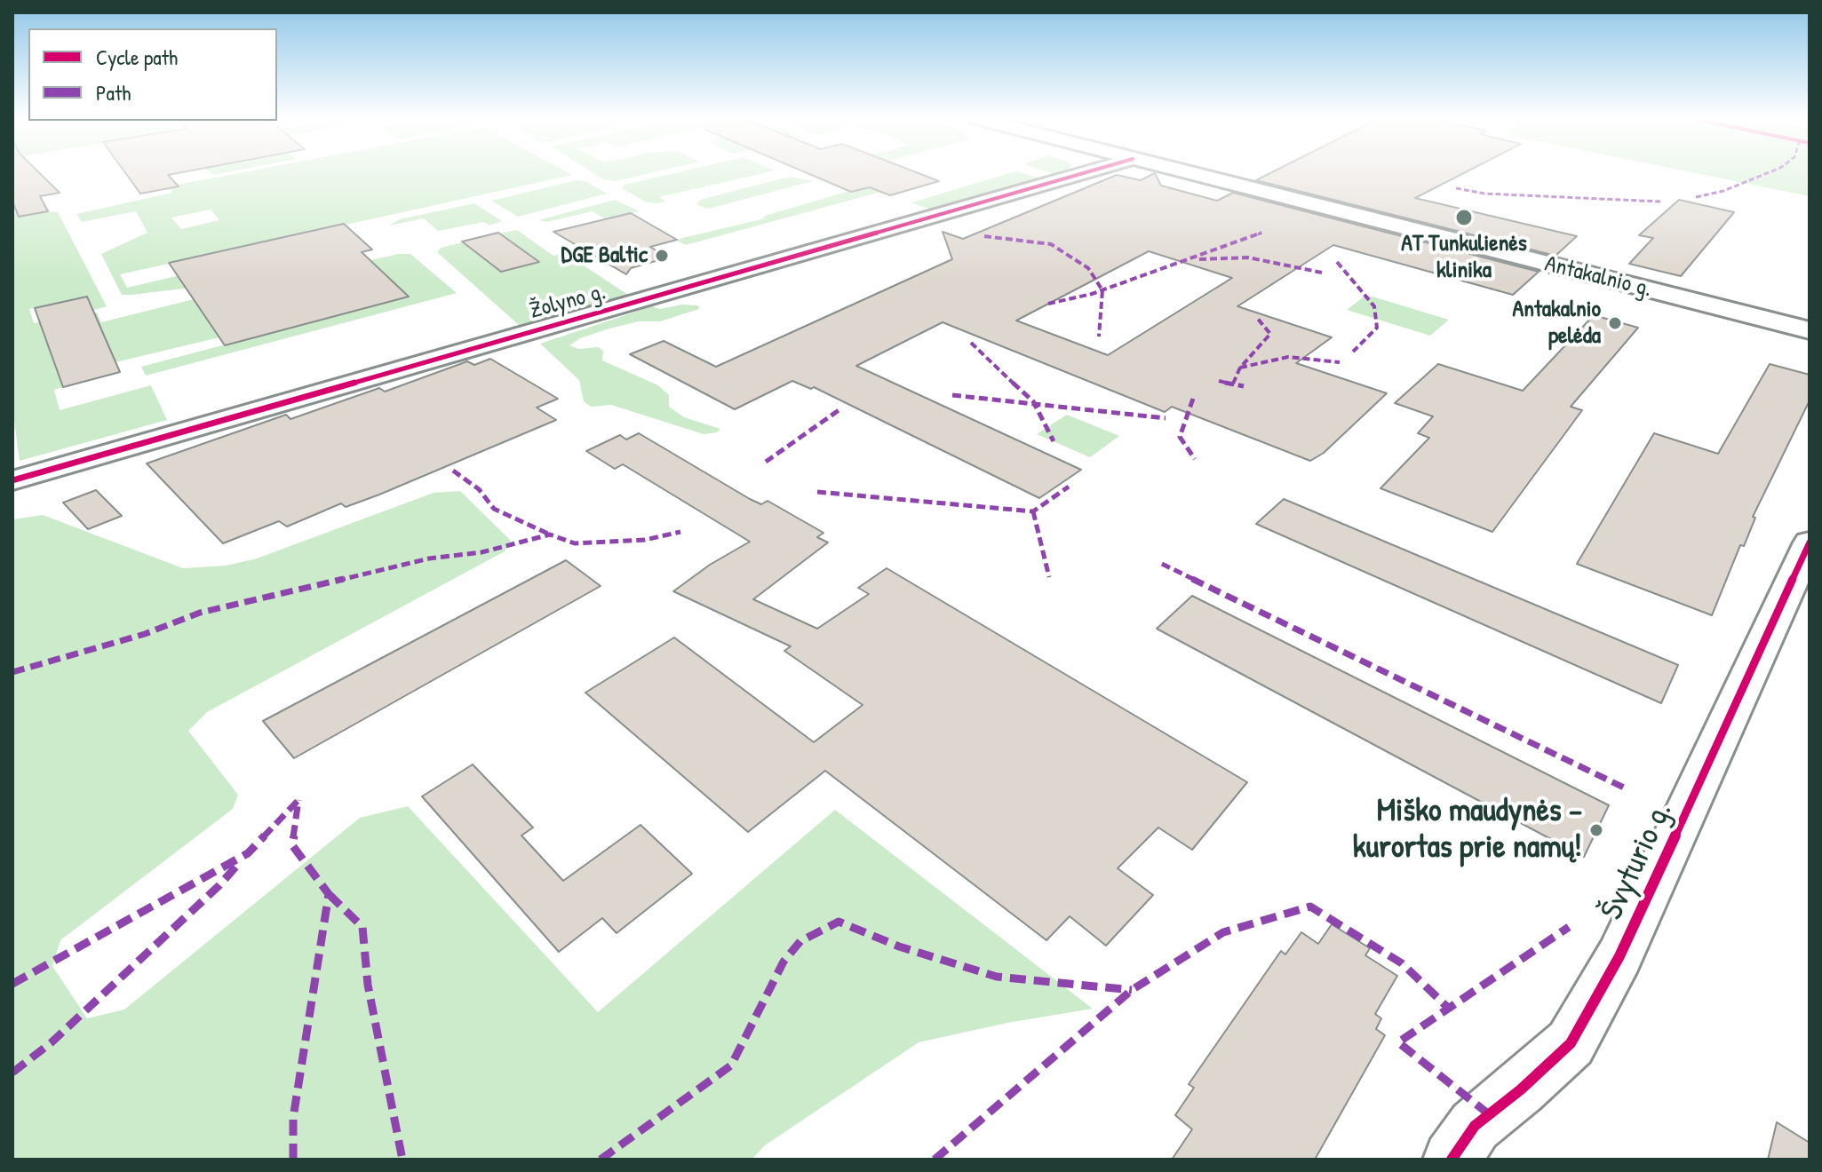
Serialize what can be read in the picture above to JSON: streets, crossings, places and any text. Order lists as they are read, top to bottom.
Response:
{
  "streets": {
    "main road": ["Antakalnio g."],
    "street": ["Žolyno g.", "Švyturio g."]
  },
  "places": [
    "AT Tunkulienės klinika",
    "DGE Baltic",
    "Antakalnio pelėda",
    "Miško maudynės – kurortas prie namų!"
  ],
  "legend": ["Cycle path", "Path"]
}
